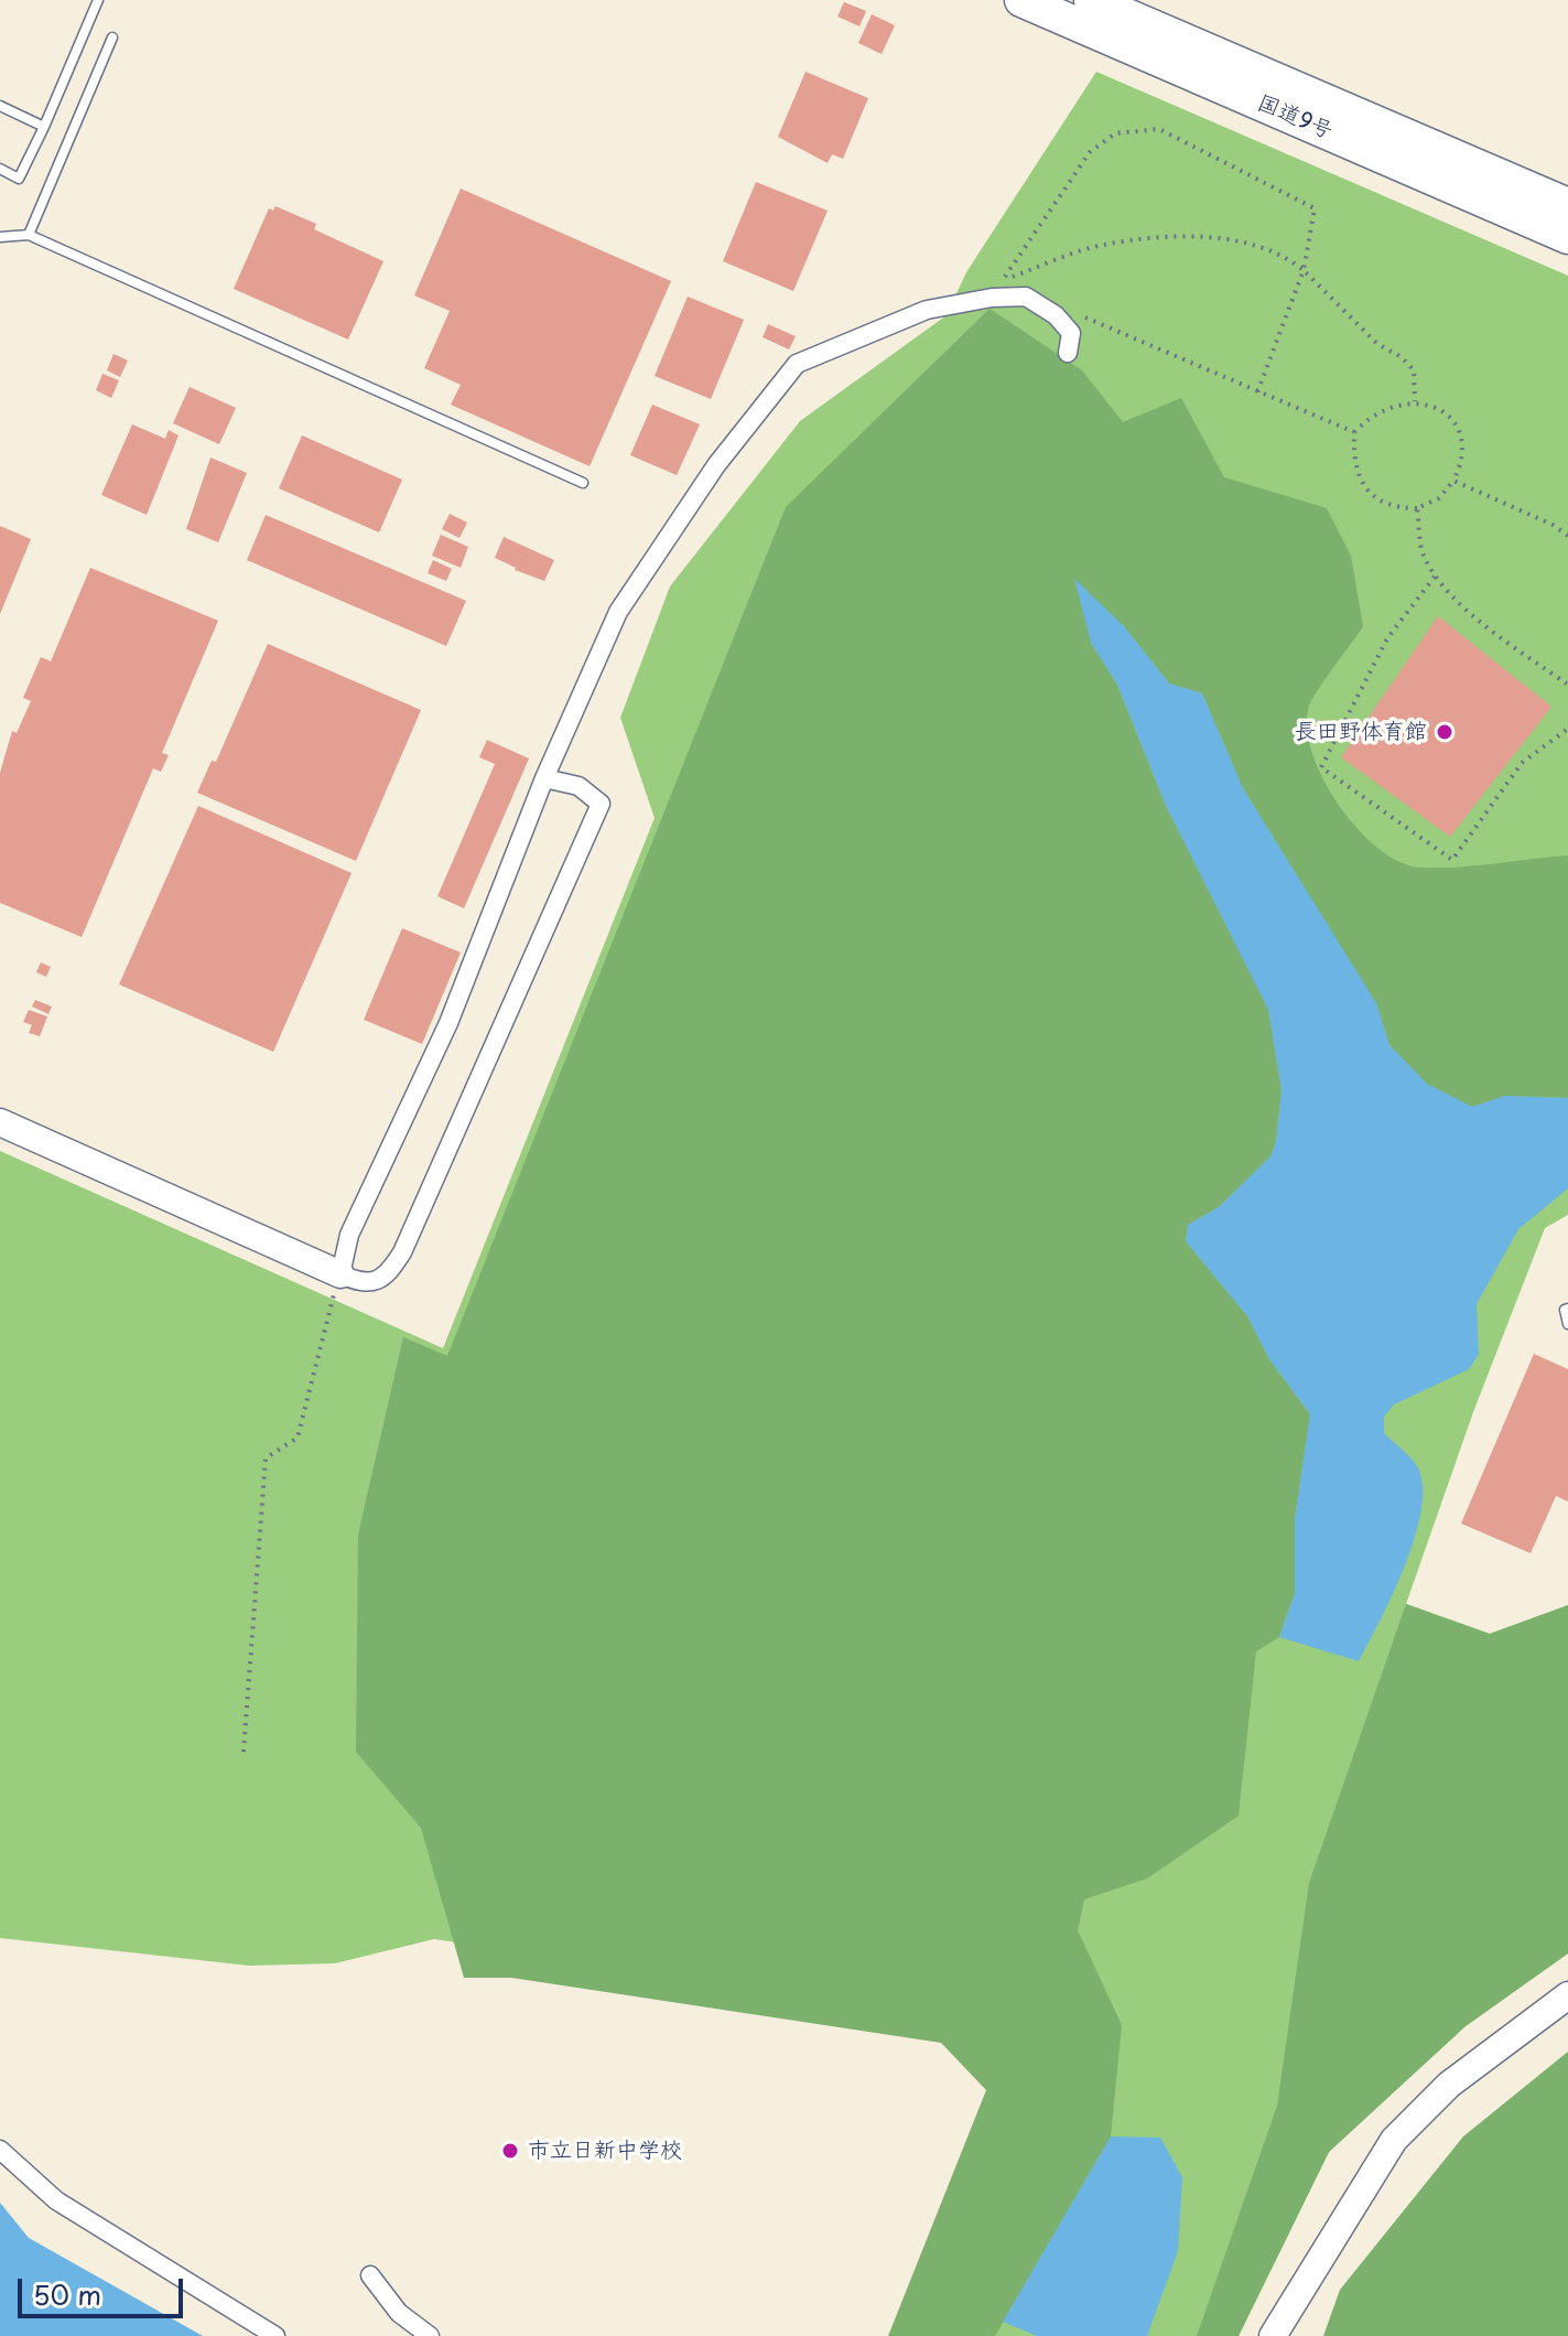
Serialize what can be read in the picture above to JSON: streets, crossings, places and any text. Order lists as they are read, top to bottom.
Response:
{
  "streets": {
    "highway": ["国道9号"]
  },
  "places": ["長田野体育館", "市立日新中学校"],
  "scale_bar": "50 m"
}
